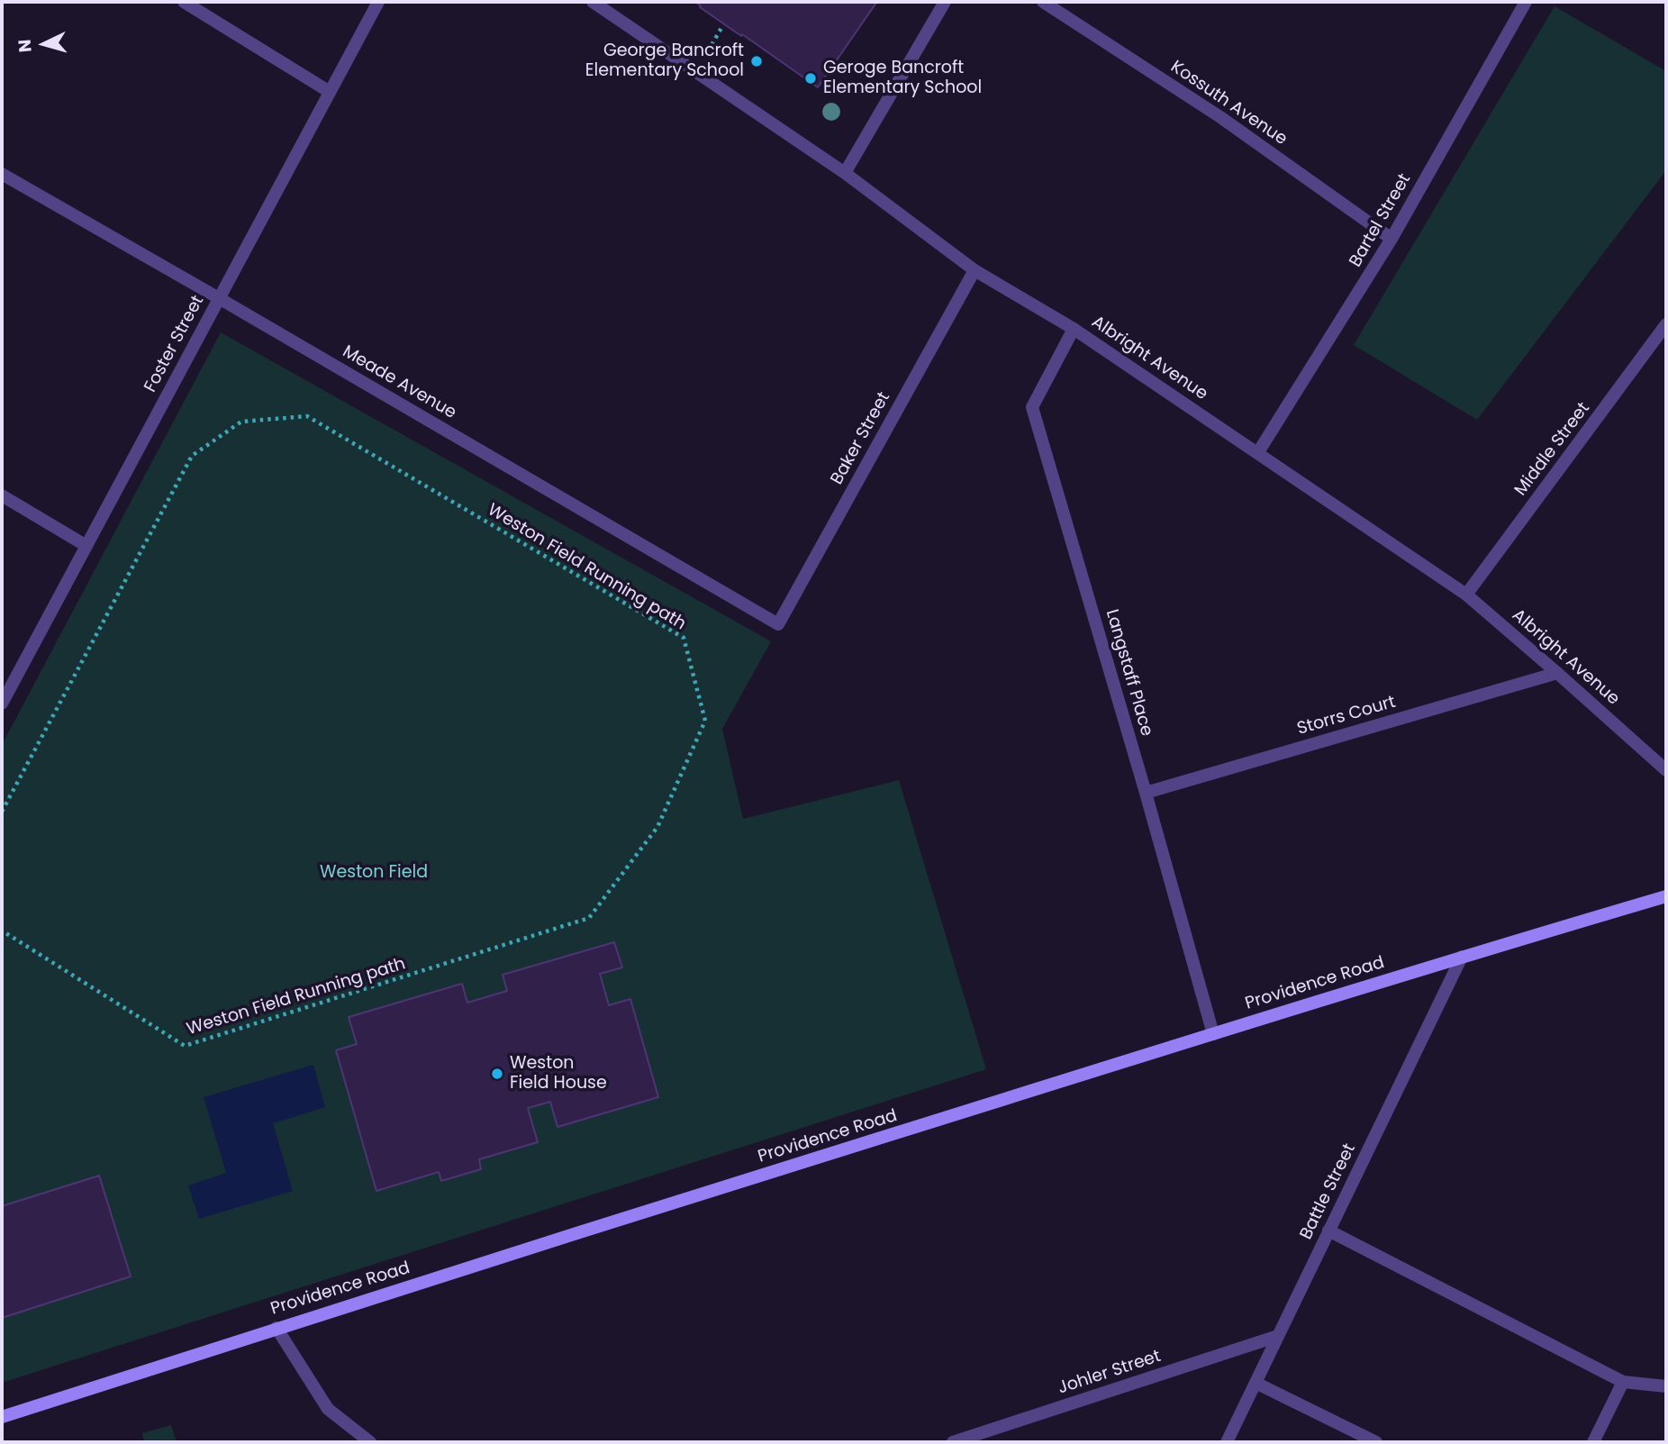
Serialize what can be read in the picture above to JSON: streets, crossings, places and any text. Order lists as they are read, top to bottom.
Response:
{
  "streets": {
    "main road": ["Providence Road"],
    "street": [
      "Kossuth Avenue",
      "Bartel Street",
      "Foster Street",
      "Albright Avenue",
      "Meade Avenue",
      "Baker Street",
      "Middle Street",
      "Langstaff Place",
      "Storrs Court",
      "Battle Street",
      "Johler Street"
    ],
    "path": ["Weston Field Running path"]
  },
  "crossings": [
    ["Kossuth Avenue", "Bartel Street"],
    ["Bartel Street", "Albright Avenue"],
    ["Foster Street", "Meade Avenue"],
    ["Albright Avenue", "Baker Street"],
    ["Albright Avenue", "Middle Street"],
    ["Albright Avenue", "Langstaff Place"],
    ["Albright Avenue", "Storrs Court"],
    ["Meade Avenue", "Baker Street"],
    ["Langstaff Place", "Storrs Court"],
    ["Langstaff Place", "Providence Road"],
    ["Providence Road", "Battle Street"],
    ["Battle Street", "Johler Street"]
  ],
  "parks": ["Weston Field"],
  "places": ["George Bancroft Elementary School", "Geroge Bancroft Elementary School", "Weston Field House"],
  "north": "left"
}
